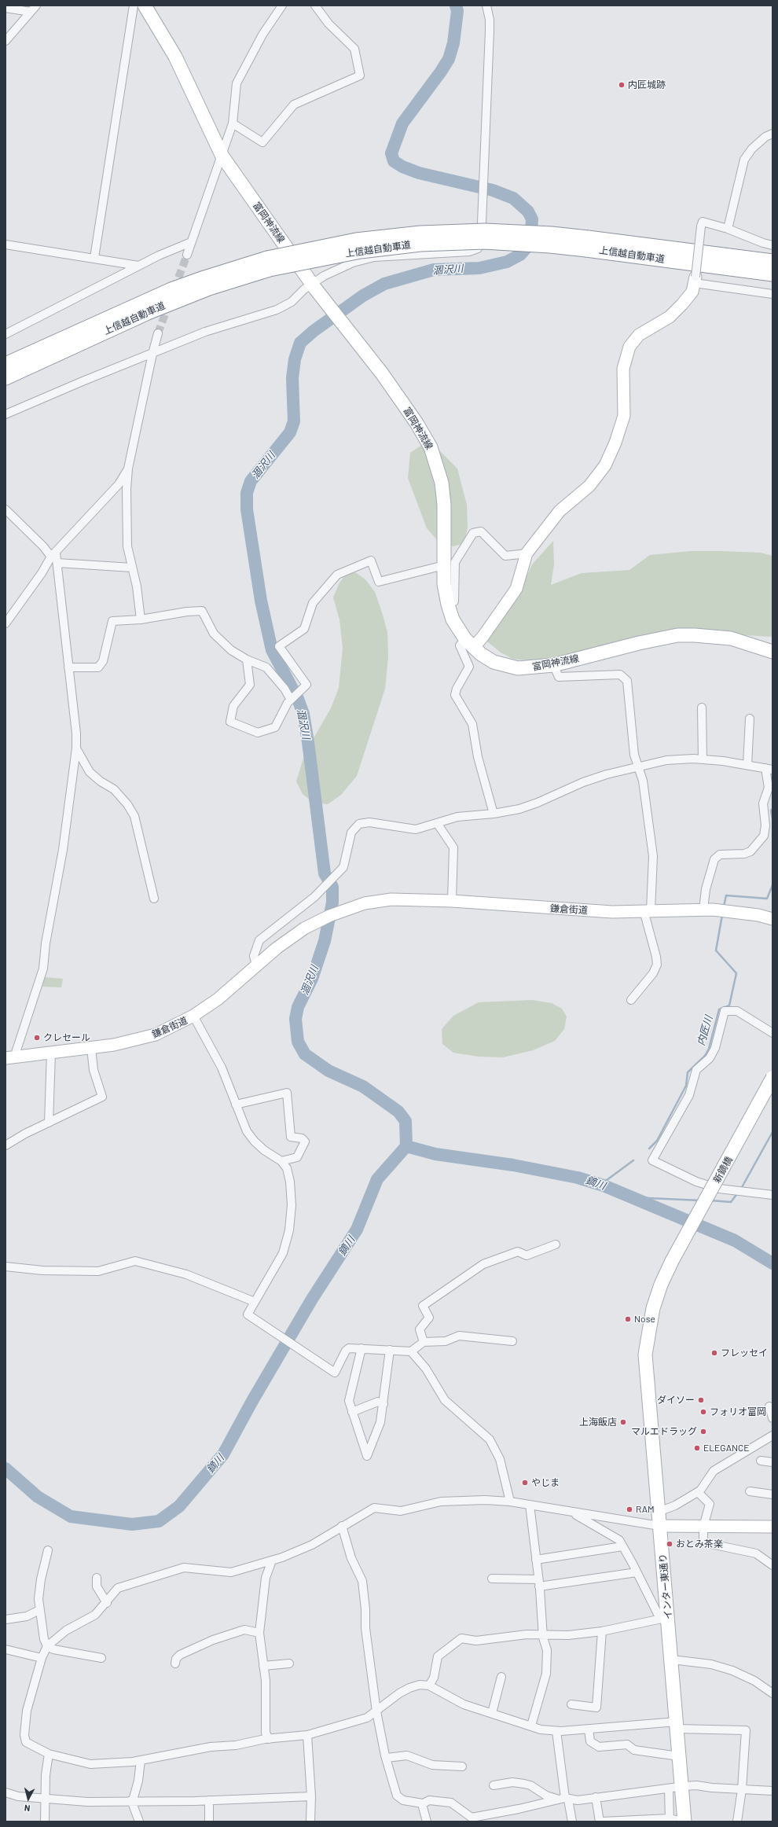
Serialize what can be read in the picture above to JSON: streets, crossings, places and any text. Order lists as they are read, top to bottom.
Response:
{
  "streets": {
    "highway": ["上信越自動車道"],
    "main road": ["富岡神流線", "新鏑橋", "インター東通り"],
    "street": ["鎌倉街道"]
  },
  "crossings": [
    ["新鏑橋", "インター東通り"]
  ],
  "water": ["涸沢川", "内匠川", "鏑川"],
  "places": [
    "内匠城跡",
    "クレセール",
    "Nose",
    "フレッセイ",
    "ダイソー",
    "フォリオ富岡",
    "上海飯店",
    "マルエドラッグ",
    "ELEGANCE",
    "やじま",
    "RAM",
    "おとみ茶楽"
  ],
  "north": "bottom"
}
